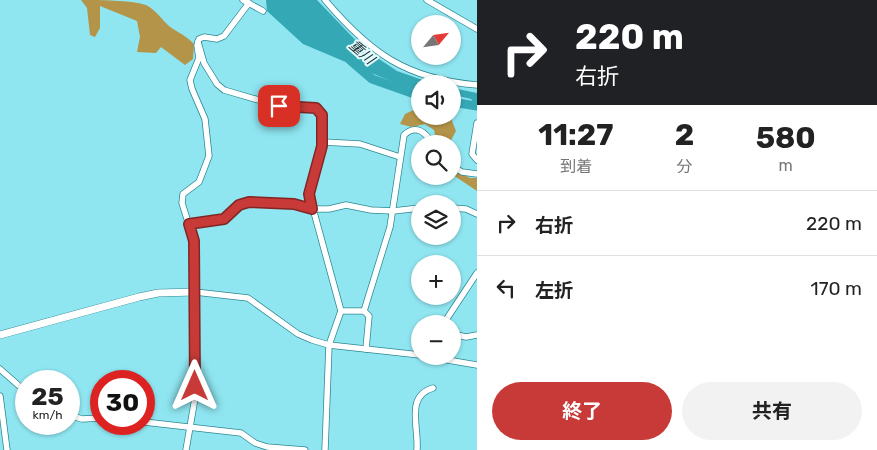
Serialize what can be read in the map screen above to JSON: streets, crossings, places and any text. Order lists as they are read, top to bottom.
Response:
{
  "water": ["重川"],
  "north": "top right",
  "page": {
    "turn": ["220 m", "右折"],
    "map_buttons": ["+", "−"],
    "eta": [
      "11:27",
      "到着",
      "2",
      "分",
      "580",
      "m"
    ],
    "list": [
      {
        "name": "右折",
        "value": "220 m"
      },
      {
        "name": "左折",
        "value": "170 m"
      }
    ],
    "speed": "25 km/h",
    "limit": "30",
    "buttons": ["終了", "共有"]
  }
}
